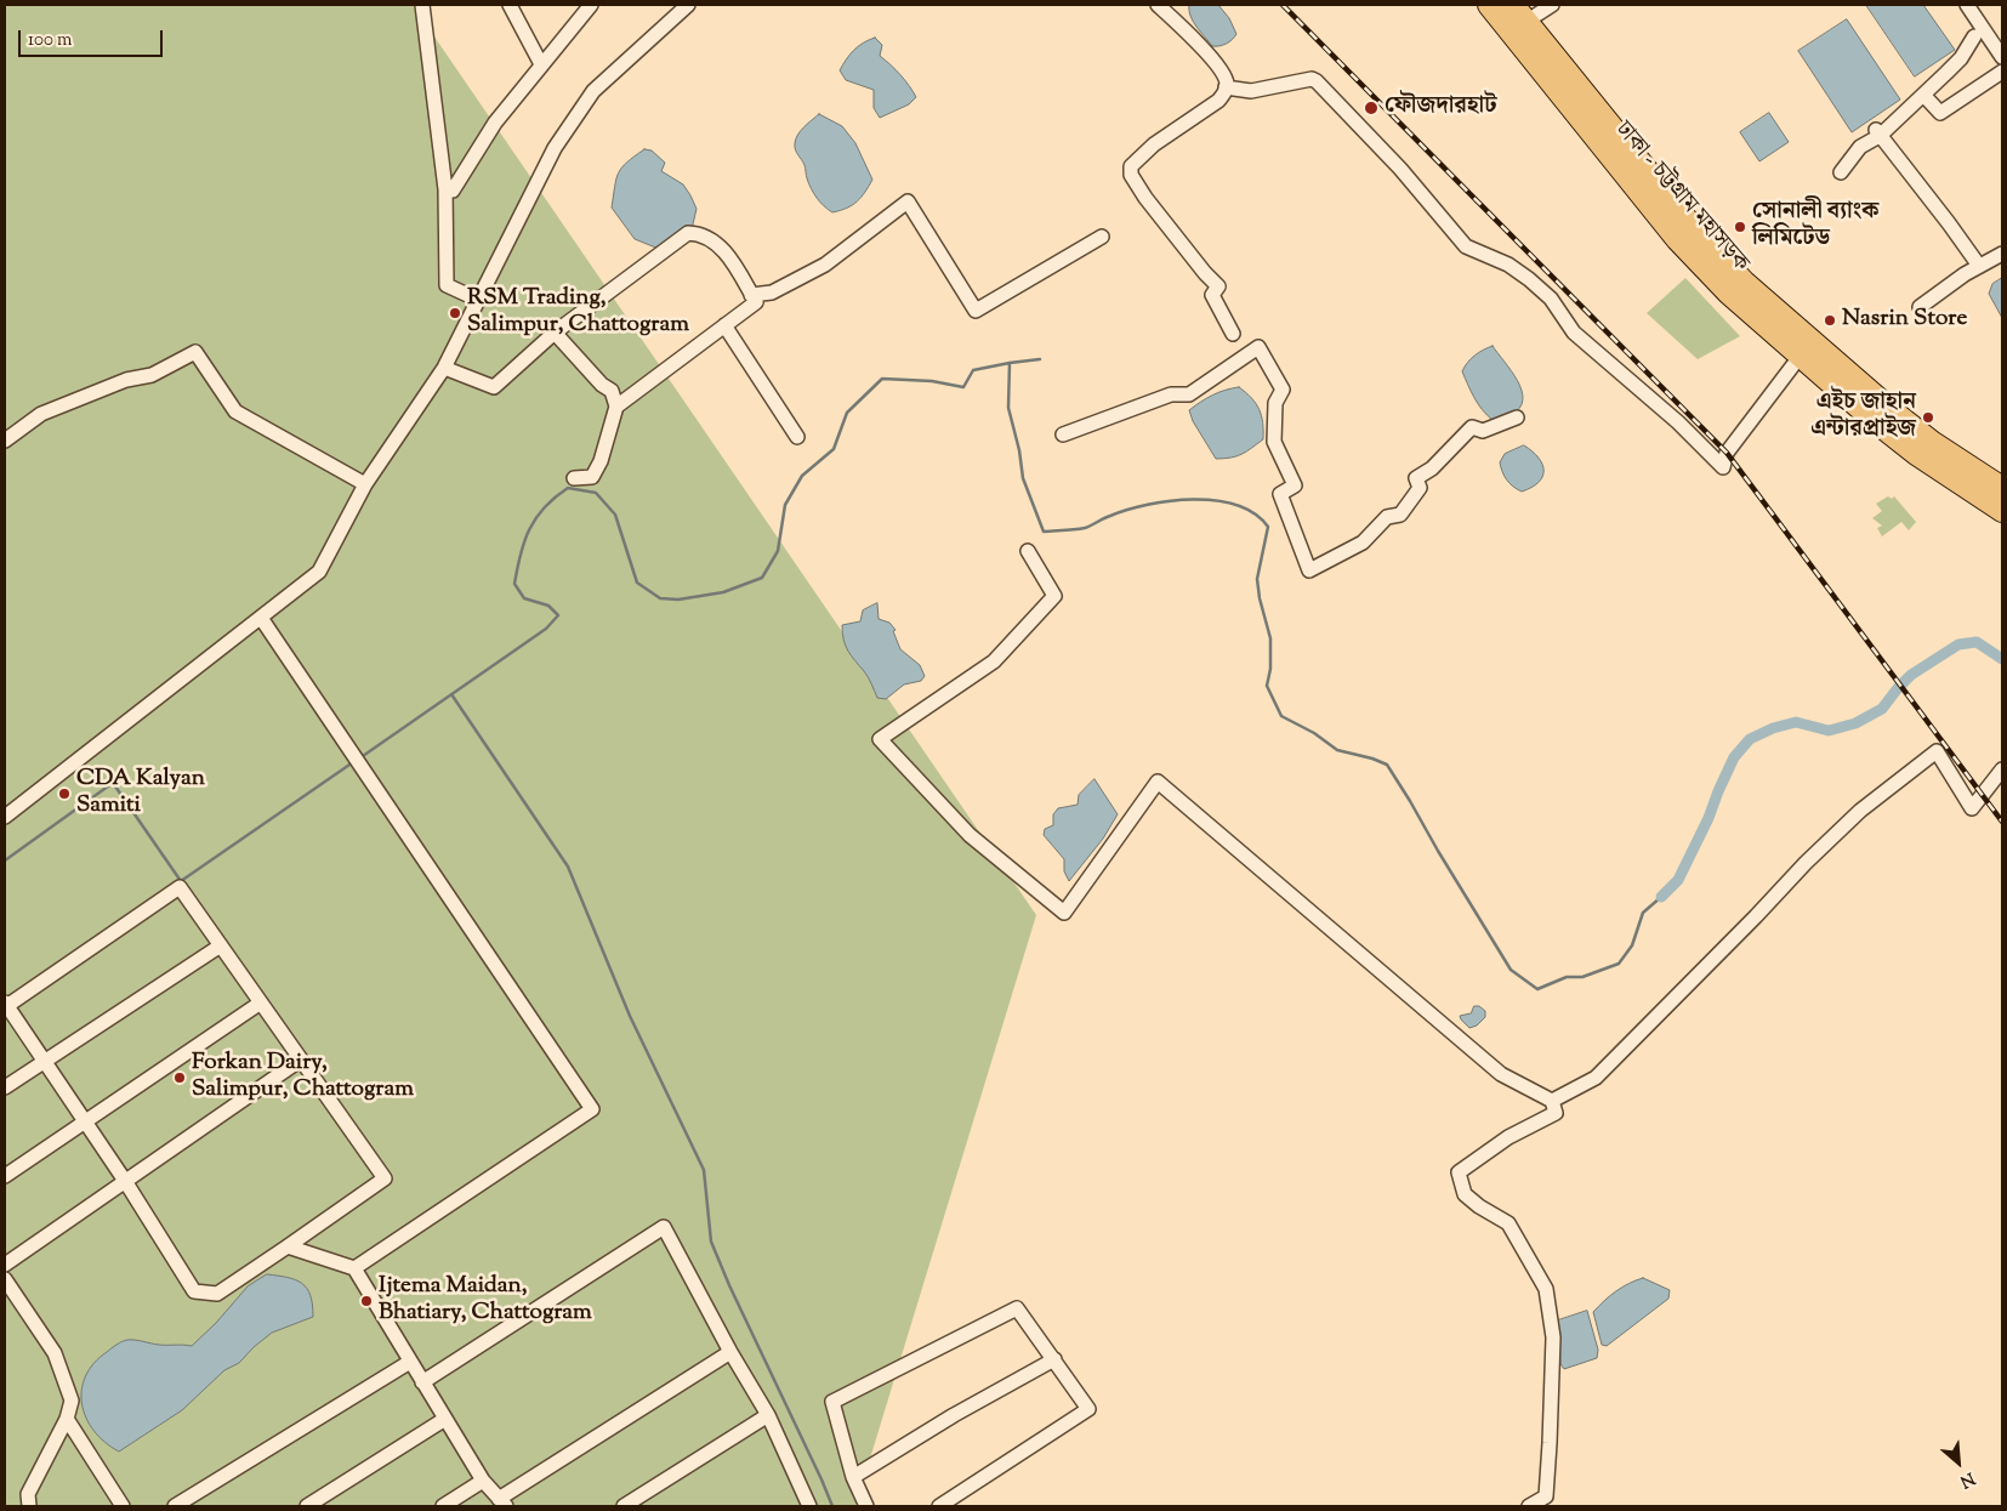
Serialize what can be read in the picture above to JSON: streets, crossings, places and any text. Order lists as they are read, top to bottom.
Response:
{
  "streets": {
    "highway": ["ঢাকা - চট্টগ্রাম মহাসড়ক"]
  },
  "places": [
    "ফৌজদারহাট",
    "সোনালী ব্যাংক লিমিটেড",
    "RSM Trading, Salimpur, Chattogram",
    "Nasrin Store",
    "এইচ জাহান এন্টারপ্রাইজ",
    "CDA Kalyan Samiti",
    "Forkan Dairy, Salimpur, Chattogram",
    "Ijtema Maidan, Bhatiary, Chattogram"
  ],
  "scale_bar": "100 m",
  "north": "bottom right"
}
